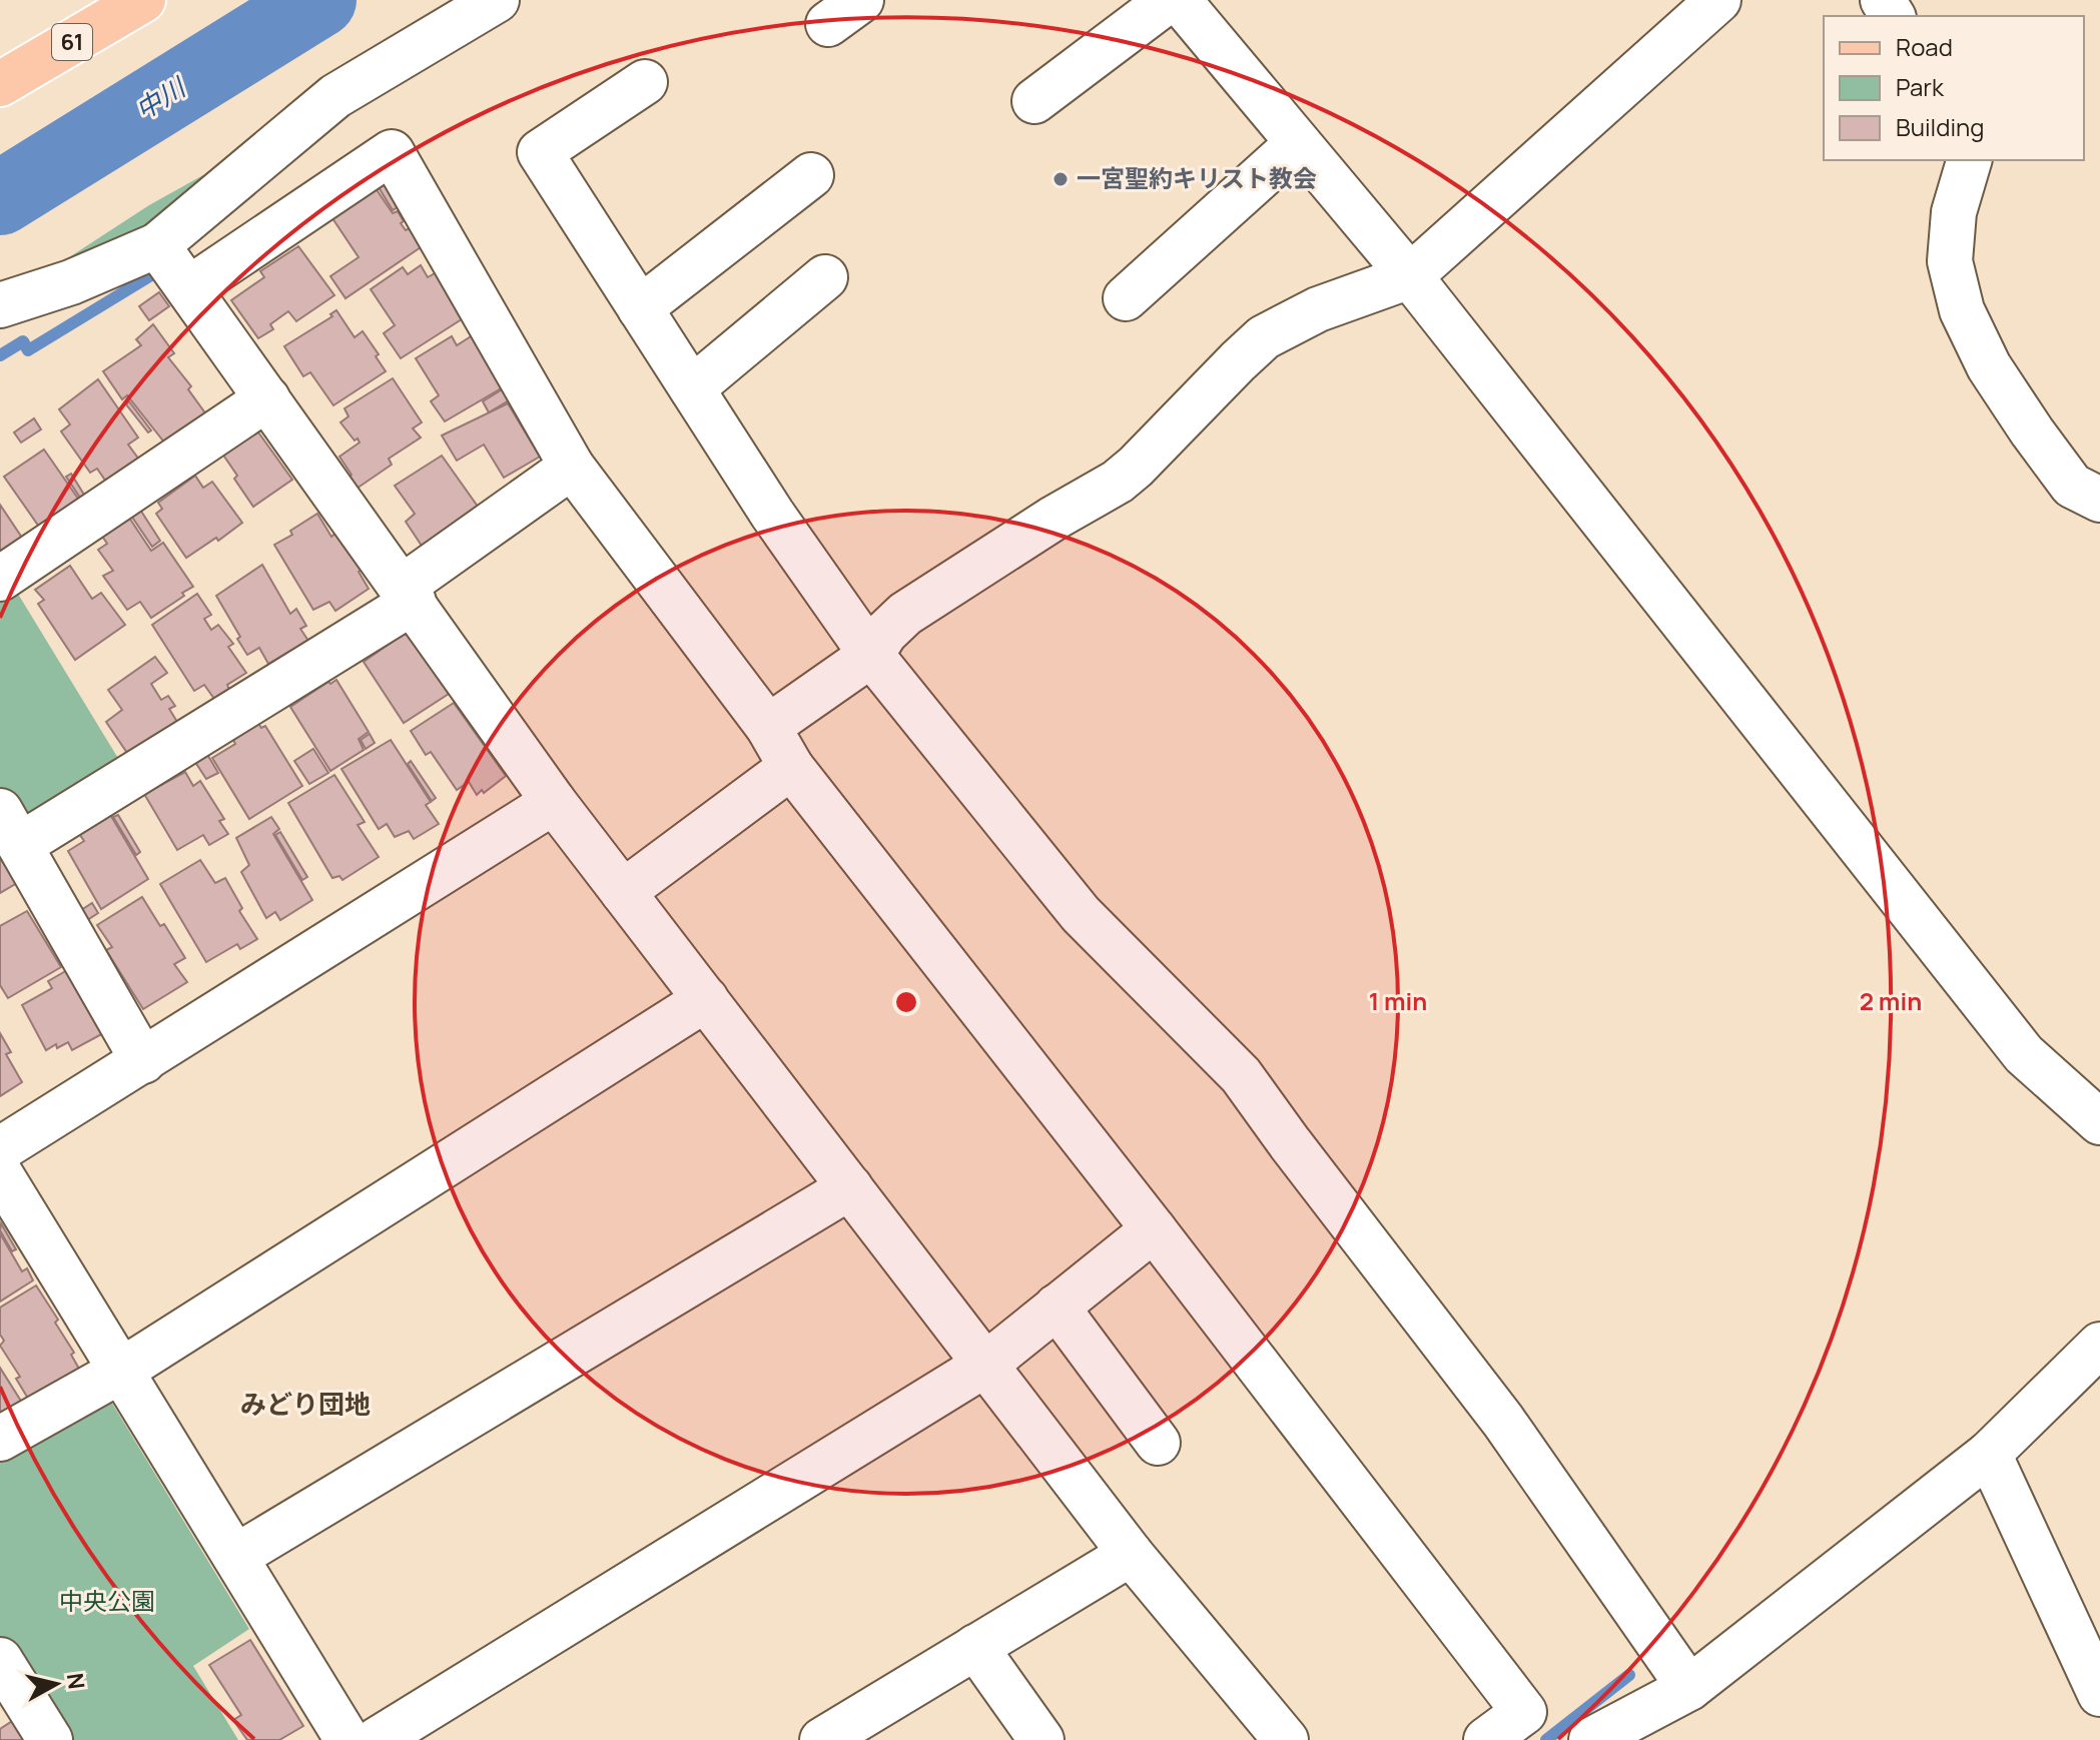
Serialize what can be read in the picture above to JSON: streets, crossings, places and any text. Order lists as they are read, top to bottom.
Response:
{
  "streets": {
    "main road": ["61"]
  },
  "districts": ["みどり団地"],
  "water": ["中川"],
  "parks": ["中央公園"],
  "places": ["一宮聖約キリスト教会"],
  "legend": ["Road", "Park", "Building"],
  "north": "right",
  "rings": ["1 min", "2 min"]
}
